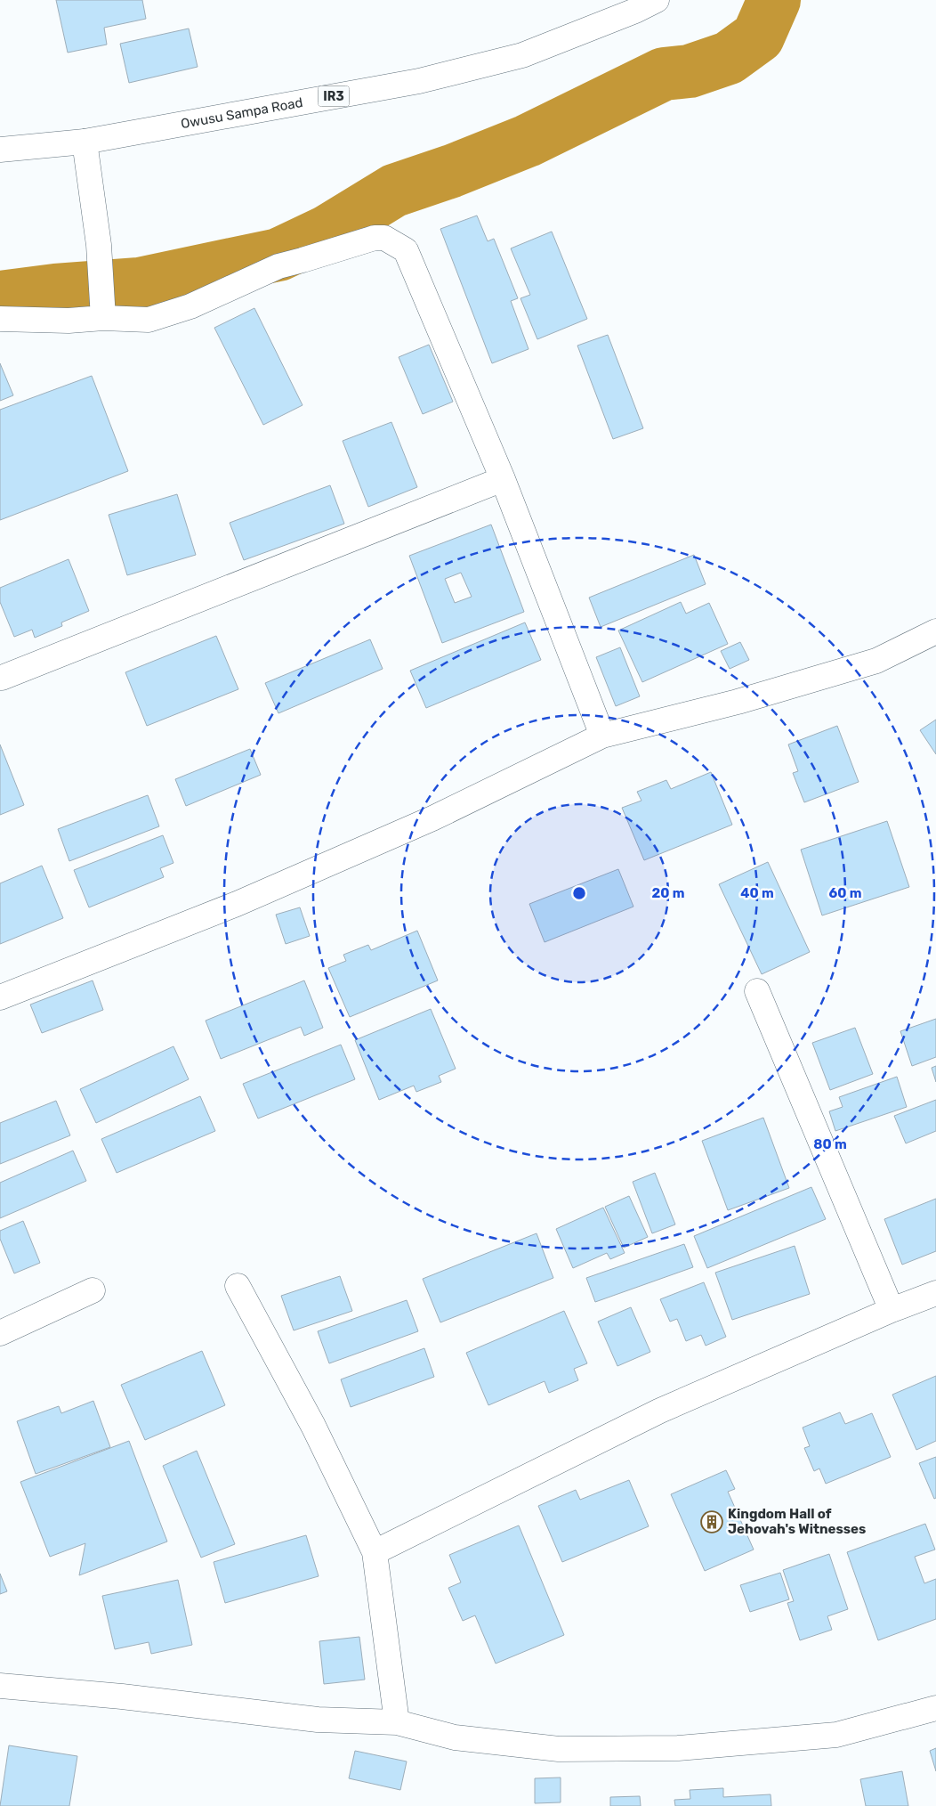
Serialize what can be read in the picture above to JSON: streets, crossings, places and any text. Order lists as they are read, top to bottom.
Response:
{
  "streets": {
    "street": ["IR3", "Owusu Sampa Road"]
  },
  "places": {
    "building": ["Kingdom Hall of Jehovah's Witnesses"]
  },
  "rings": [
    "20 m",
    "40 m",
    "60 m",
    "80 m"
  ]
}
